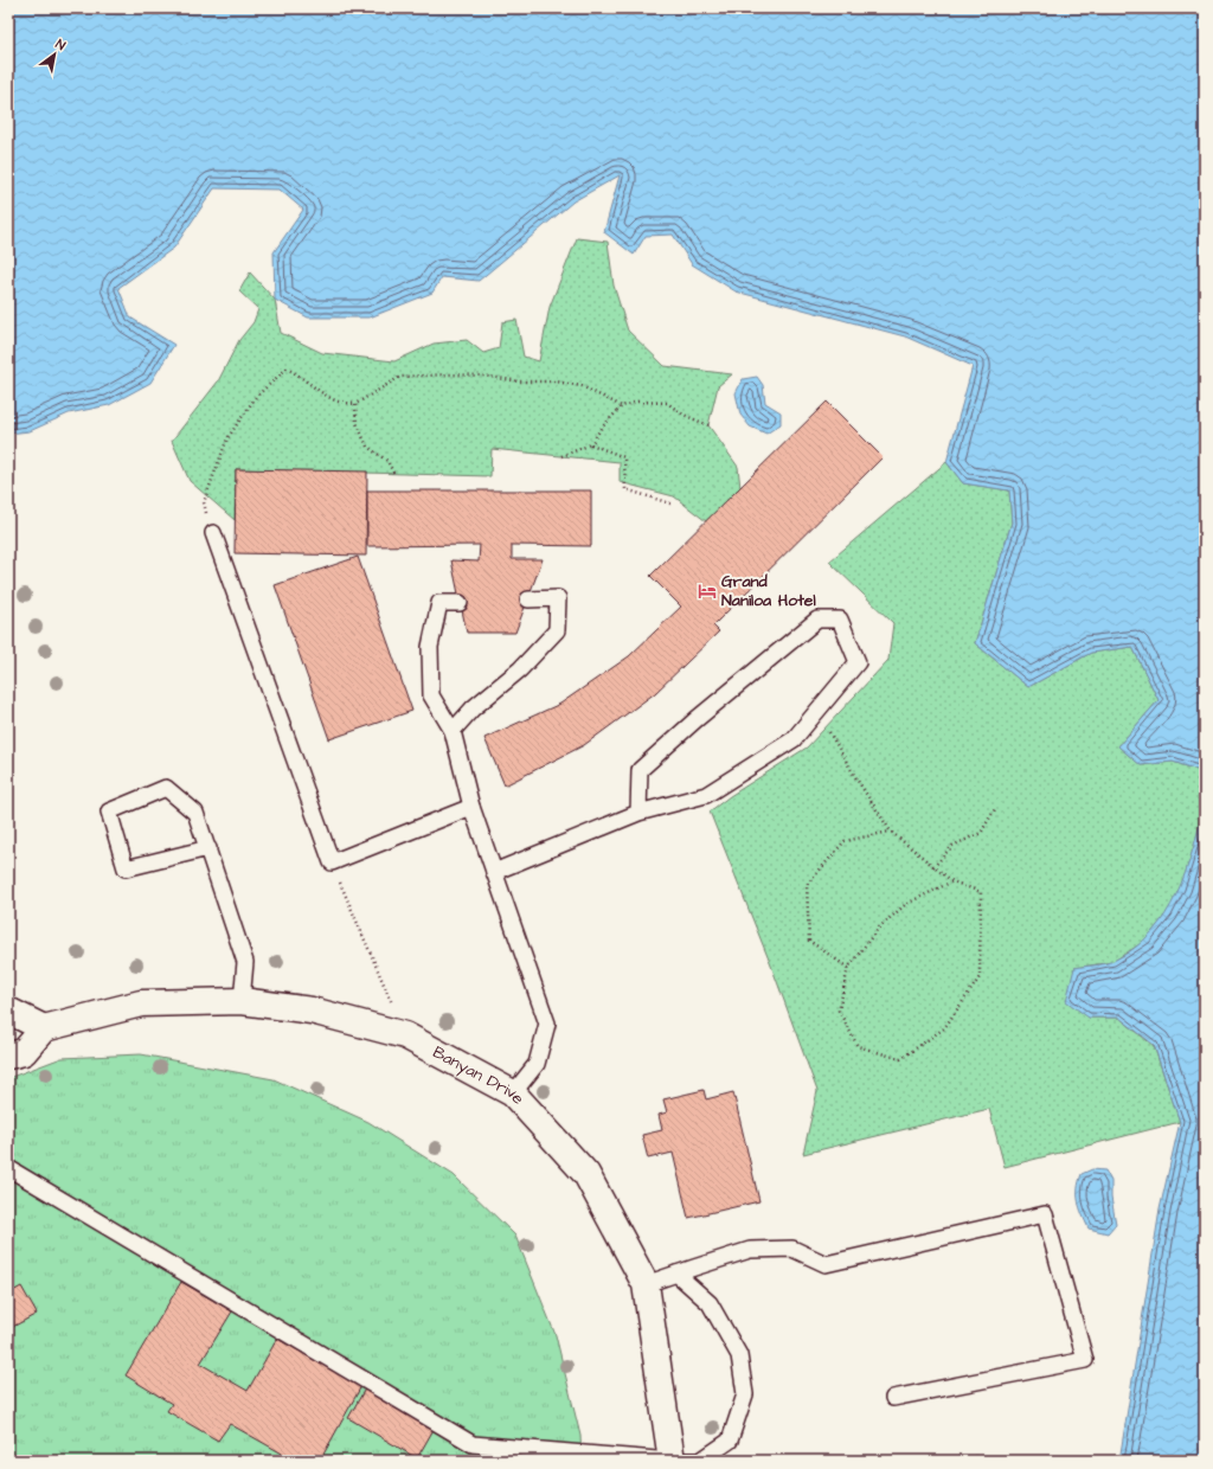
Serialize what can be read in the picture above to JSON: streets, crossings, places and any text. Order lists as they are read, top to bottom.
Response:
{
  "streets": {
    "street": ["Banyan Drive"]
  },
  "places": {
    "hotel": ["Grand Naniloa Hotel"]
  },
  "north": "top right"
}
